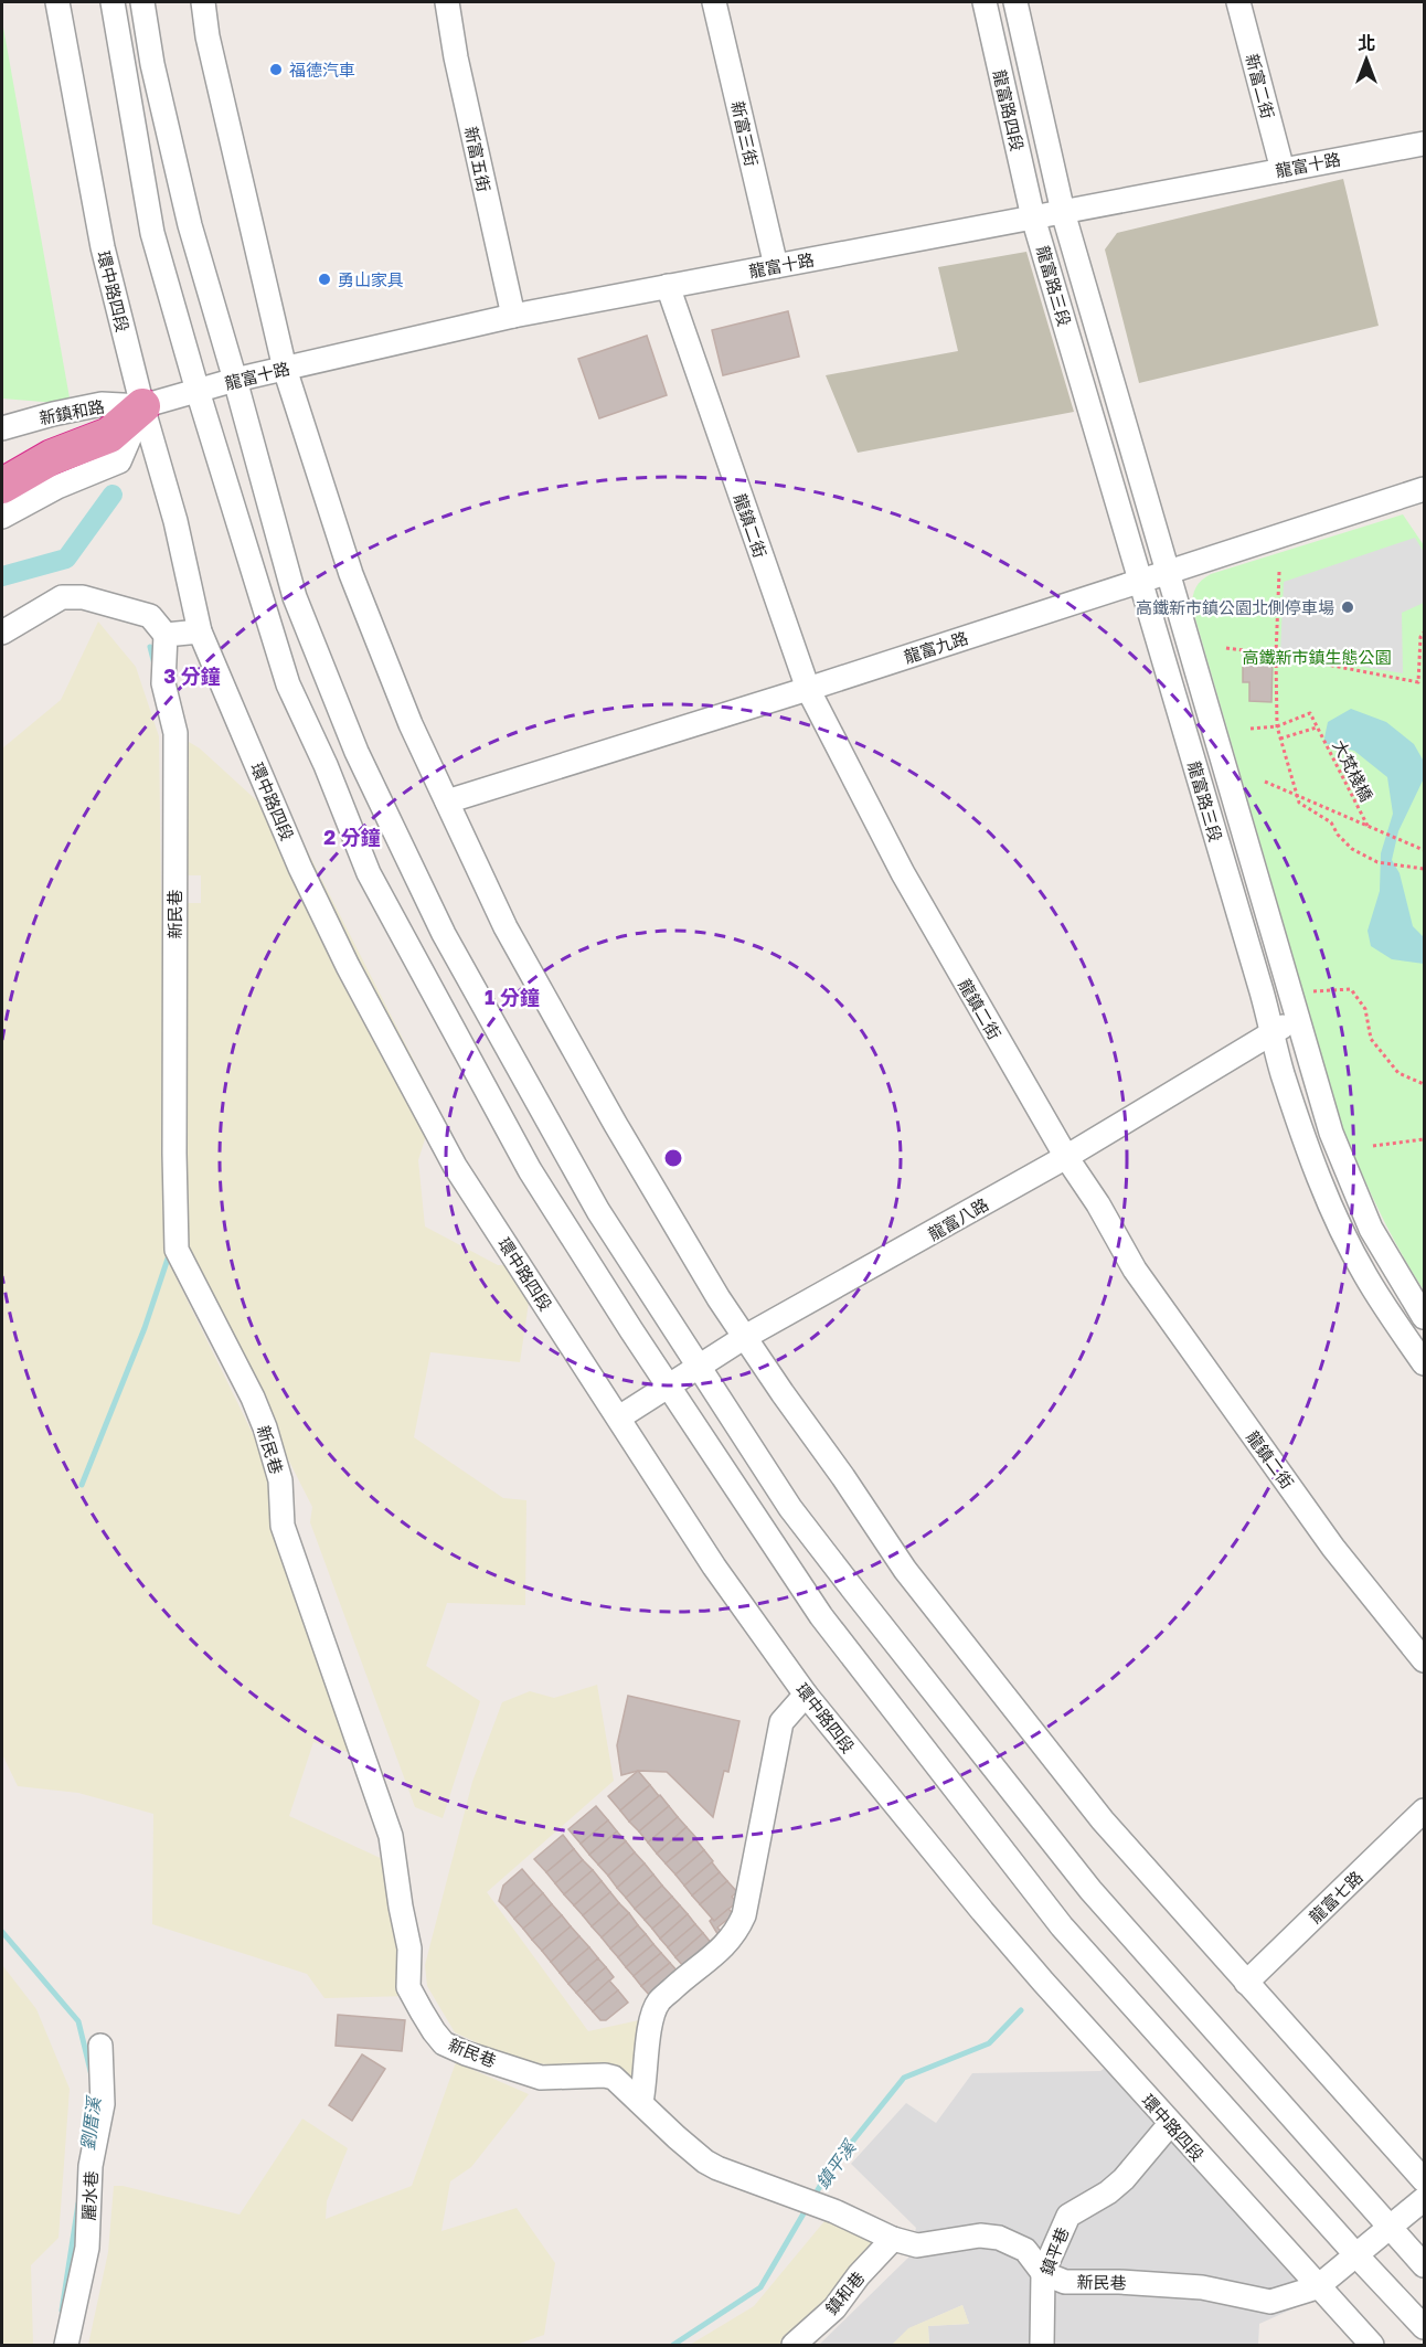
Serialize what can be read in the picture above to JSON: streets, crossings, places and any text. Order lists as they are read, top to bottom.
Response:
{
  "streets": {
    "street": [
      "新富二街",
      "龍富路四段",
      "新富三街",
      "新富五街",
      "龍富十路",
      "龍富路三段",
      "環中路四段",
      "新鎮和路",
      "龍鎮二街",
      "龍富九路",
      "新民巷",
      "龍富八路",
      "龍富七路",
      "麗水巷",
      "鎮平巷",
      "鎮和巷"
    ],
    "path": ["大梵棧橋"]
  },
  "crossings": [
    ["新富二街", "龍富十路"],
    ["龍富路四段", "龍富十路"],
    ["龍富路四段", "龍富路三段"],
    ["新富三街", "龍富十路"],
    ["新富五街", "龍富十路"],
    ["龍富十路", "龍富路三段"],
    ["龍富十路", "環中路四段"],
    ["龍富十路", "新鎮和路"],
    ["龍富十路", "龍鎮二街"],
    ["龍富路三段", "龍富九路"],
    ["龍富路三段", "龍富八路"],
    ["環中路四段", "新鎮和路"],
    ["環中路四段", "新民巷"],
    ["環中路四段", "龍富八路"],
    ["環中路四段", "鎮平巷"],
    ["龍鎮二街", "龍富九路"],
    ["龍鎮二街", "龍富八路"],
    ["新民巷", "鎮平巷"],
    ["新民巷", "鎮和巷"]
  ],
  "water": ["劉厝溪", "鎮平溪"],
  "parks": ["高鐵新市鎮生態公園"],
  "places": ["福德汽車", "勇山家具", "高鐵新市鎮公園北側停車場"],
  "north": "top",
  "rings": ["3 分鐘", "2 分鐘", "1 分鐘"]
}
